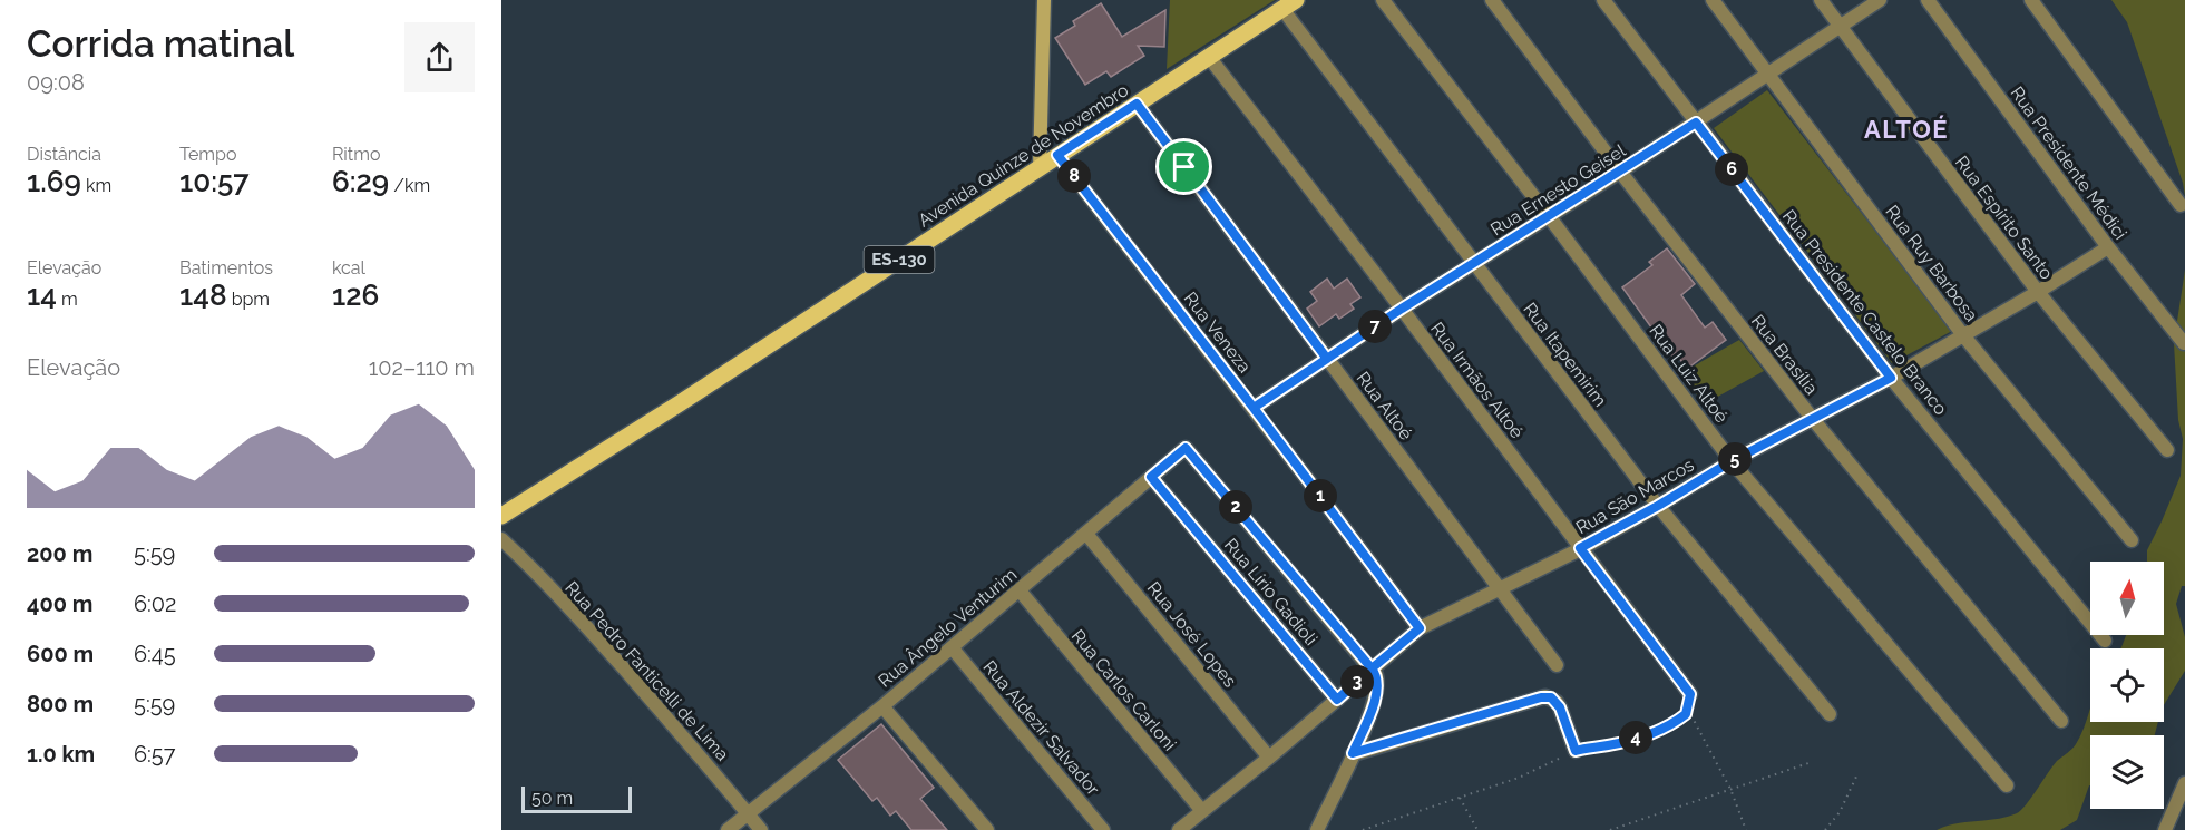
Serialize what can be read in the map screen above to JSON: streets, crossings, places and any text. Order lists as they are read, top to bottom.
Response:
{
  "streets": {
    "main road": ["Avenida Quinze de Novembro", "ES-130"],
    "street": [
      "Rua Presidente Médici",
      "Rua Ernesto Geisel",
      "Rua Espírito Santo",
      "Rua Ruy Barbosa",
      "Rua Presidente Castelo Branco",
      "Rua Veneza",
      "Rua Itapemirim",
      "Rua Brasília",
      "Rua Luiz Altoé",
      "Rua Irmãos Altoé",
      "Rua Altoé",
      "Rua São Marcos",
      "Rua Lírio Gadioli",
      "Rua Ângelo Venturim",
      "Rua José Lopes",
      "Rua Pedro Fanticelli de Lima",
      "Rua Carlos Carloni",
      "Rua Aldezir Salvador"
    ]
  },
  "crossings": [
    ["Avenida Quinze de Novembro", "Rua Veneza"],
    ["Avenida Quinze de Novembro", "Rua Itapemirim"],
    ["Avenida Quinze de Novembro", "Rua Irmãos Altoé"],
    ["Avenida Quinze de Novembro", "Rua Altoé"],
    ["Rua Presidente Médici", "Rua São Marcos"],
    ["Rua Ernesto Geisel", "Rua Espírito Santo"],
    ["Rua Ernesto Geisel", "Rua Ruy Barbosa"],
    ["Rua Ernesto Geisel", "Rua Presidente Castelo Branco"],
    ["Rua Ernesto Geisel", "Rua Veneza"],
    ["Rua Ernesto Geisel", "Rua Itapemirim"],
    ["Rua Ernesto Geisel", "Rua Brasília"],
    ["Rua Ernesto Geisel", "Rua Luiz Altoé"],
    ["Rua Ernesto Geisel", "Rua Irmãos Altoé"],
    ["Rua Ernesto Geisel", "Rua Altoé"],
    ["Rua Espírito Santo", "Rua São Marcos"],
    ["Rua Ruy Barbosa", "Rua São Marcos"],
    ["Rua Presidente Castelo Branco", "Rua São Marcos"],
    ["Rua Veneza", "Rua São Marcos"],
    ["Rua Itapemirim", "Rua São Marcos"],
    ["Rua Brasília", "Rua São Marcos"],
    ["Rua Luiz Altoé", "Rua São Marcos"],
    ["Rua Irmãos Altoé", "Rua São Marcos"],
    ["Rua Altoé", "Rua São Marcos"],
    ["Rua São Marcos", "Rua Lírio Gadioli"],
    ["Rua São Marcos", "Rua Ângelo Venturim"],
    ["Rua São Marcos", "Rua José Lopes"],
    ["Rua São Marcos", "Rua Carlos Carloni"],
    ["Rua Lírio Gadioli", "Rua Ângelo Venturim"],
    ["Rua Ângelo Venturim", "Rua José Lopes"],
    ["Rua Ângelo Venturim", "Rua Pedro Fanticelli de Lima"],
    ["Rua Ângelo Venturim", "Rua Carlos Carloni"],
    ["Rua Ângelo Venturim", "Rua Aldezir Salvador"]
  ],
  "districts": ["ALTOÉ"],
  "scale_bar": "50 m",
  "north": "top",
  "page": {
    "heading": ["Corrida matinal", "09:08"],
    "stats": [
      ["Distância", "1.69 km"],
      ["Tempo", "10:57"],
      ["Ritmo", "6:29 /km"],
      ["Elevação", "14 m"],
      ["Batimentos", "148 bpm"],
      ["kcal", "126"]
    ],
    "pins": [
      "6",
      "8",
      "7",
      "5",
      "1",
      "2",
      "3",
      "4"
    ],
    "chart": ["Elevação", "102–110 m"],
    "list": [
      {
        "name": "200 m",
        "note": "5:59"
      },
      {
        "name": "400 m",
        "note": "6:02"
      },
      {
        "name": "600 m",
        "note": "6:45"
      },
      {
        "name": "800 m",
        "note": "5:59"
      },
      {
        "name": "1.0 km",
        "note": "6:57"
      }
    ],
    "scale": "50 m"
  }
}
